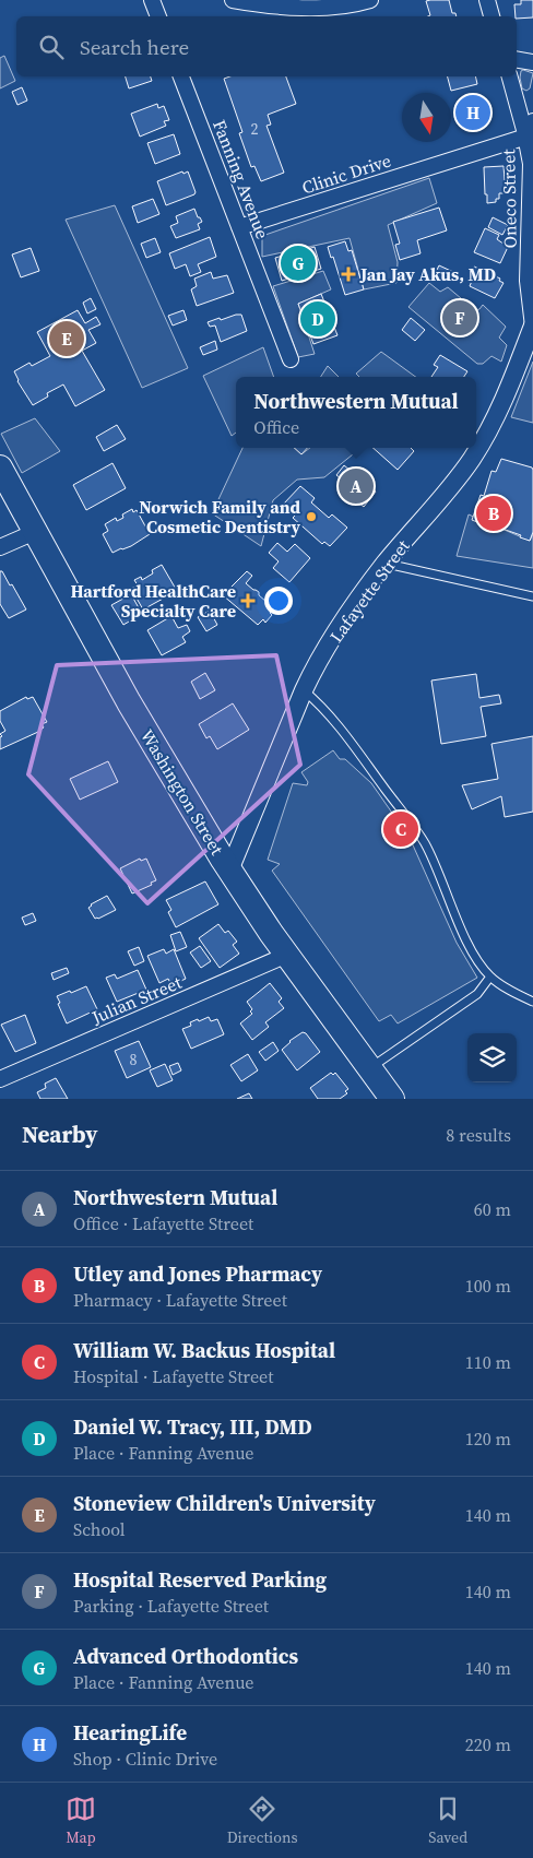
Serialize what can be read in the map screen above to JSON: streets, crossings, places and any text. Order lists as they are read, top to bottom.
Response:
{
  "streets": {
    "highway": ["Washington Street"],
    "street": [
      "Clinic Drive",
      "Fanning Avenue",
      "Oneco Street",
      "Lafayette Street",
      "Julian Street"
    ]
  },
  "crossings": [
    ["Clinic Drive", "Fanning Avenue"],
    ["Clinic Drive", "Oneco Street"],
    ["Oneco Street", "Lafayette Street"],
    ["Lafayette Street", "Washington Street"],
    ["Washington Street", "Julian Street"]
  ],
  "places": {
    "health": ["Jan Jay Akus, MD", "Hartford HealthCare Specialty Care"],
    "other": ["Norwich Family and Cosmetic Dentistry"]
  },
  "house_numbers": ["2", "8"],
  "north": "bottom",
  "page": {
    "search": "Search here",
    "pins": [
      "H",
      "G",
      "F",
      "D",
      "E",
      "A",
      "B",
      "C"
    ],
    "popup": ["Northwestern Mutual", "Office"],
    "heading": ["Nearby", "8 results"],
    "list": [
      {
        "mark": "A",
        "name": "Northwestern Mutual",
        "note": "Office · Lafayette Street",
        "value": "60 m"
      },
      {
        "mark": "B",
        "name": "Utley and Jones Pharmacy",
        "note": "Pharmacy · Lafayette Street",
        "value": "100 m"
      },
      {
        "mark": "C",
        "name": "William W. Backus Hospital",
        "note": "Hospital · Lafayette Street",
        "value": "110 m"
      },
      {
        "mark": "D",
        "name": "Daniel W. Tracy, III, DMD",
        "note": "Place · Fanning Avenue",
        "value": "120 m"
      },
      {
        "mark": "E",
        "name": "Stoneview Children's University",
        "note": "School",
        "value": "140 m"
      },
      {
        "mark": "F",
        "name": "Hospital Reserved Parking",
        "note": "Parking · Lafayette Street",
        "value": "140 m"
      },
      {
        "mark": "G",
        "name": "Advanced Orthodontics",
        "note": "Place · Fanning Avenue",
        "value": "140 m"
      },
      {
        "mark": "H",
        "name": "HearingLife",
        "note": "Shop · Clinic Drive",
        "value": "220 m"
      }
    ],
    "nav": ["Map", "Directions", "Saved"]
  }
}
